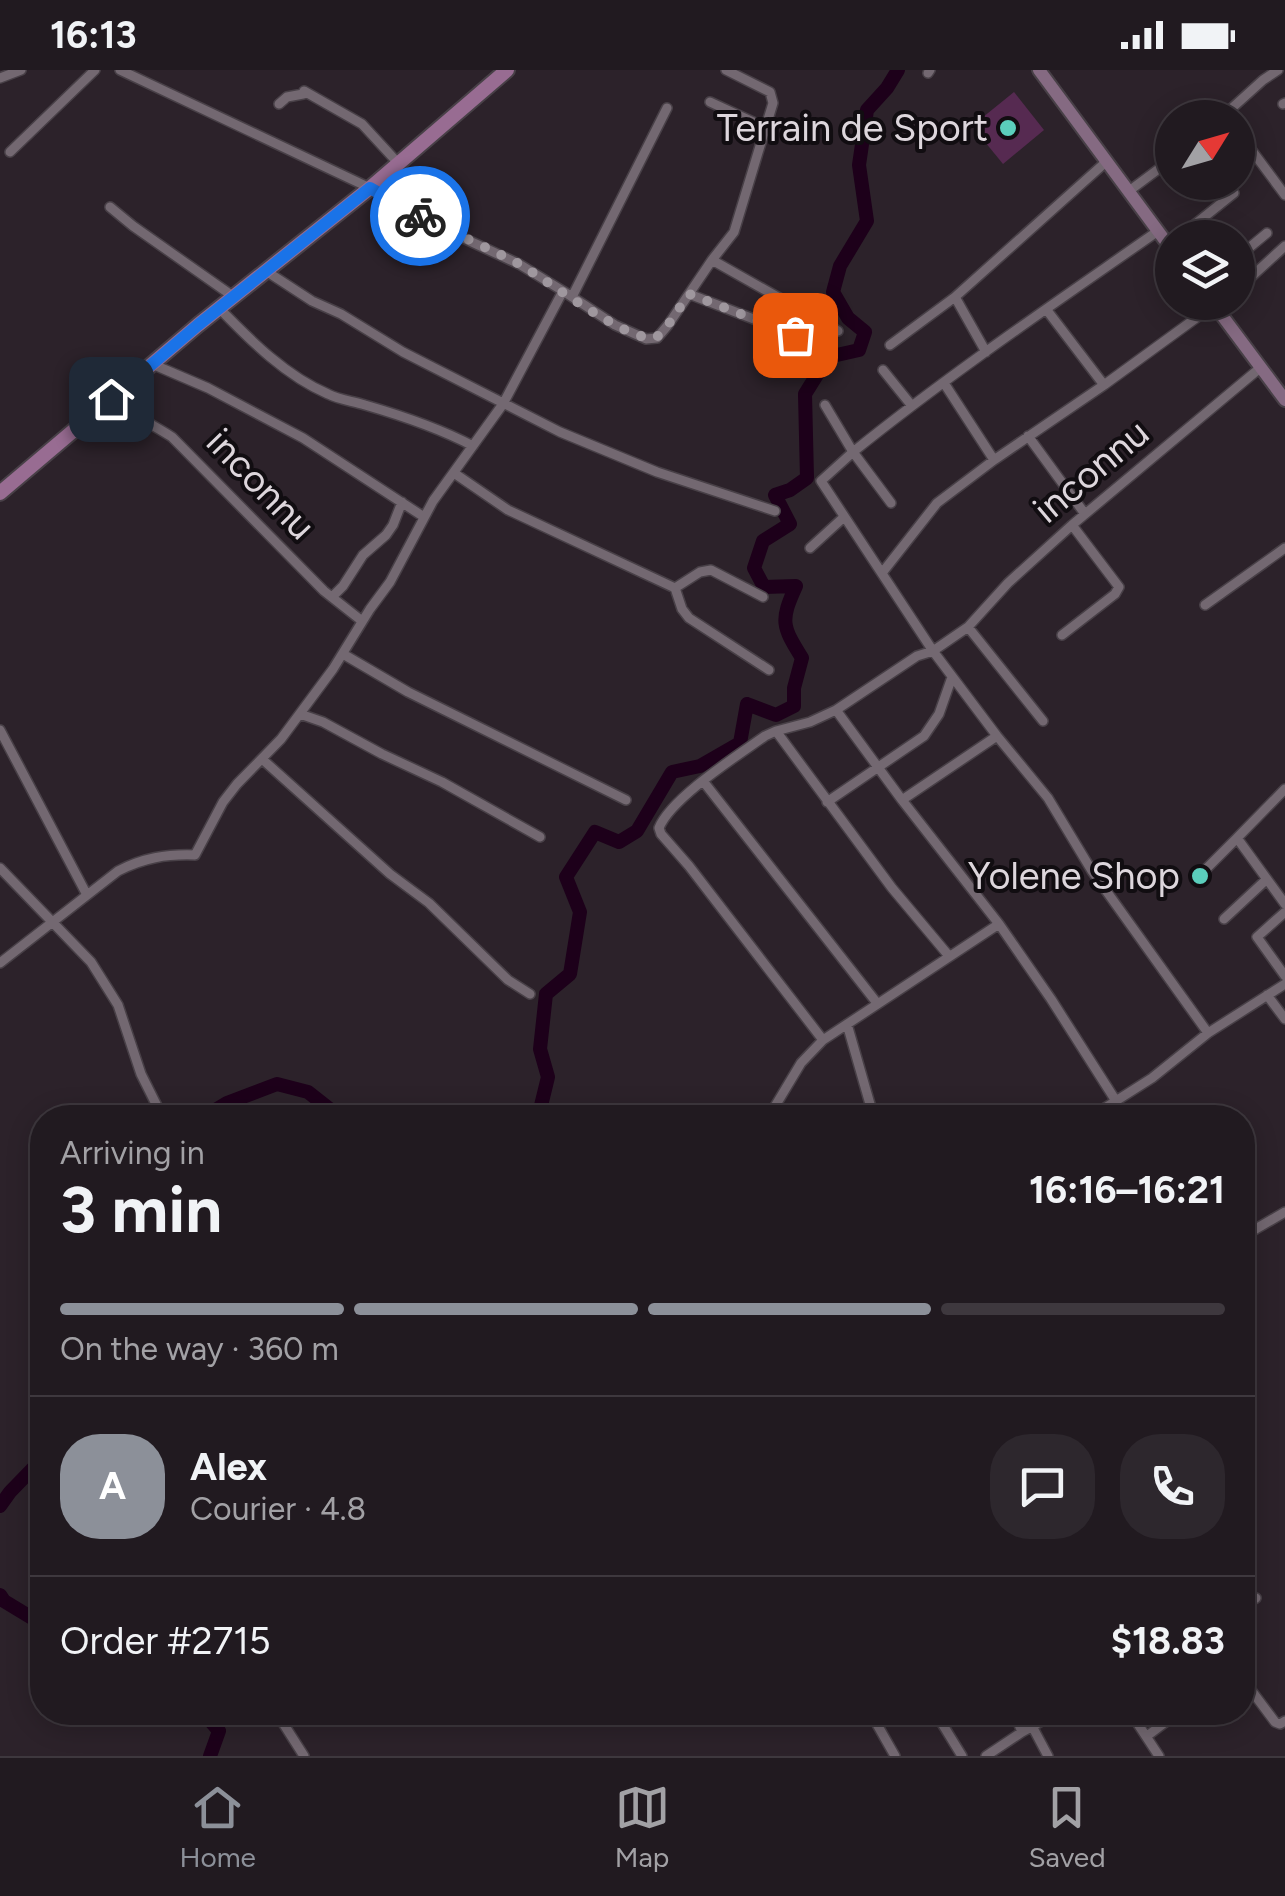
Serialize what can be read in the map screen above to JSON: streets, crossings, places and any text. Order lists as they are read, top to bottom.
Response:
{
  "streets": {
    "street": ["inconnu"]
  },
  "places": ["Terrain de Sport", "Yolene Shop"],
  "north": "top right",
  "page": {
    "status": "16:13",
    "heading": ["3 min", "Arriving in", "16:16–16:21"],
    "panel": [
      "Alex",
      "Courier · 4.8",
      "Order #2715",
      "$18.83"
    ],
    "bar": "On the way · 360 m",
    "round": "A",
    "tabs": ["Home", "Map", "Saved"]
  }
}
